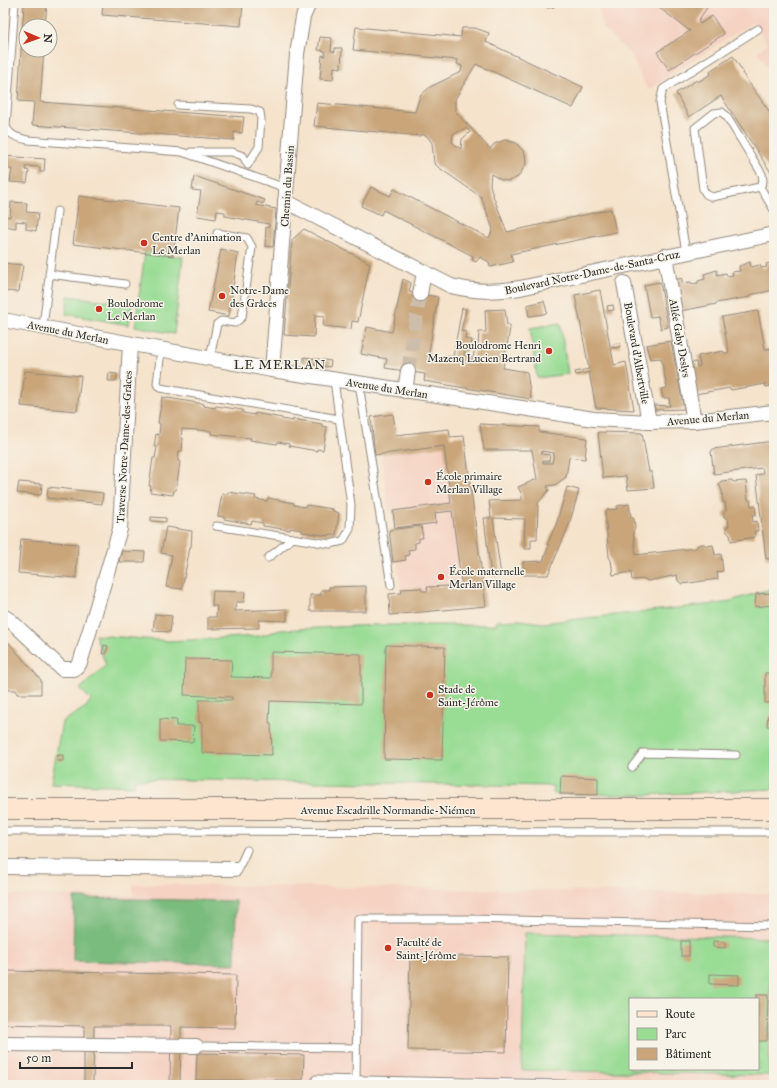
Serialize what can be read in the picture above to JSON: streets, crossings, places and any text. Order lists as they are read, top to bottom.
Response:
{
  "streets": {
    "street": [
      "Chemin du Bassin",
      "Boulevard Notre-Dame-de-Santa-Cruz",
      "Avenue du Merlan",
      "Allée Gaby Deslys",
      "Boulevard d'Albertville",
      "Traverse Notre-Dame-des-Grâces",
      "Avenue Escadrille Normandie-Niémen"
    ]
  },
  "crossings": [
    ["Chemin du Bassin", "Boulevard Notre-Dame-de-Santa-Cruz"],
    ["Chemin du Bassin", "Avenue du Merlan"],
    ["Boulevard Notre-Dame-de-Santa-Cruz", "Allée Gaby Deslys"],
    ["Avenue du Merlan", "Allée Gaby Deslys"],
    ["Avenue du Merlan", "Boulevard d'Albertville"],
    ["Avenue du Merlan", "Traverse Notre-Dame-des-Grâces"]
  ],
  "districts": ["LE MERLAN"],
  "places": [
    "Centre d'Animation Le Merlan",
    "Notre-Dame des Grâces",
    "Boulodrome Le Merlan",
    "Boulodrome Henri Mazenq Lucien Bertrand",
    "École primaire Merlan Village",
    "École maternelle Merlan Village",
    "Stade de Saint-Jérôme",
    "Faculté de Saint-Jérôme"
  ],
  "legend": ["Route", "Parc", "Bâtiment"],
  "scale_bar": "50 m",
  "north": "right"
}
